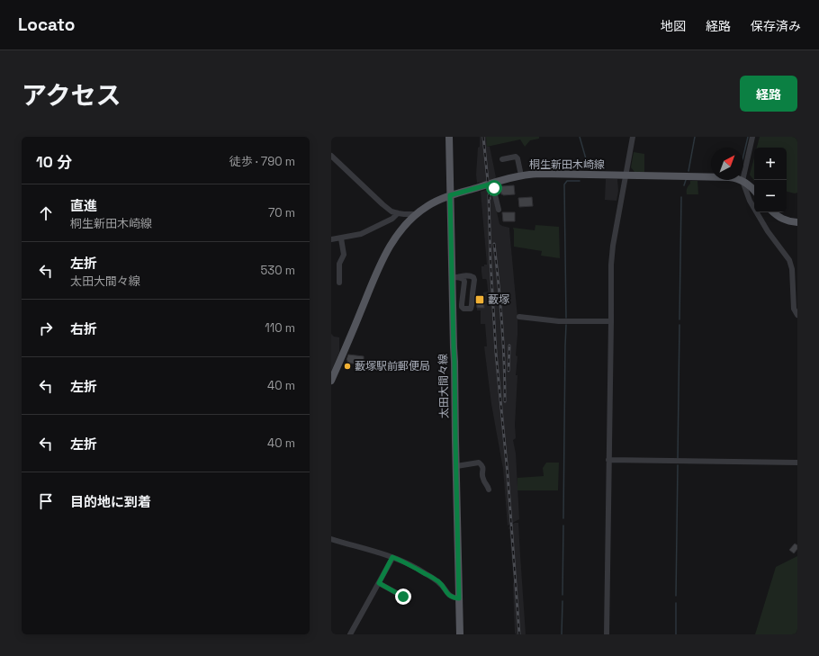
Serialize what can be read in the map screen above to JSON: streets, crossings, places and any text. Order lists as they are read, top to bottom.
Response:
{
  "streets": {
    "main road": ["桐生新田木崎線", "太田大間々線"]
  },
  "crossings": [
    ["桐生新田木崎線", "太田大間々線"]
  ],
  "places": {
    "transit": ["藪塚"],
    "other": ["藪塚駅前郵便局"]
  },
  "north": "top right",
  "page": {
    "header": "Locato",
    "nav": ["地図", "経路", "保存済み"],
    "title": "アクセス",
    "buttons": "経路",
    "heading": ["10 分", "徒歩 · 790 m"],
    "map_buttons": ["+", "−"],
    "list": [
      ["直進", "桐生新田木崎線", "70 m"],
      ["左折", "太田大間々線", "530 m"],
      ["右折", "110 m"],
      ["左折", "40 m"],
      ["左折", "40 m"],
      "目的地に到着"
    ]
  }
}
